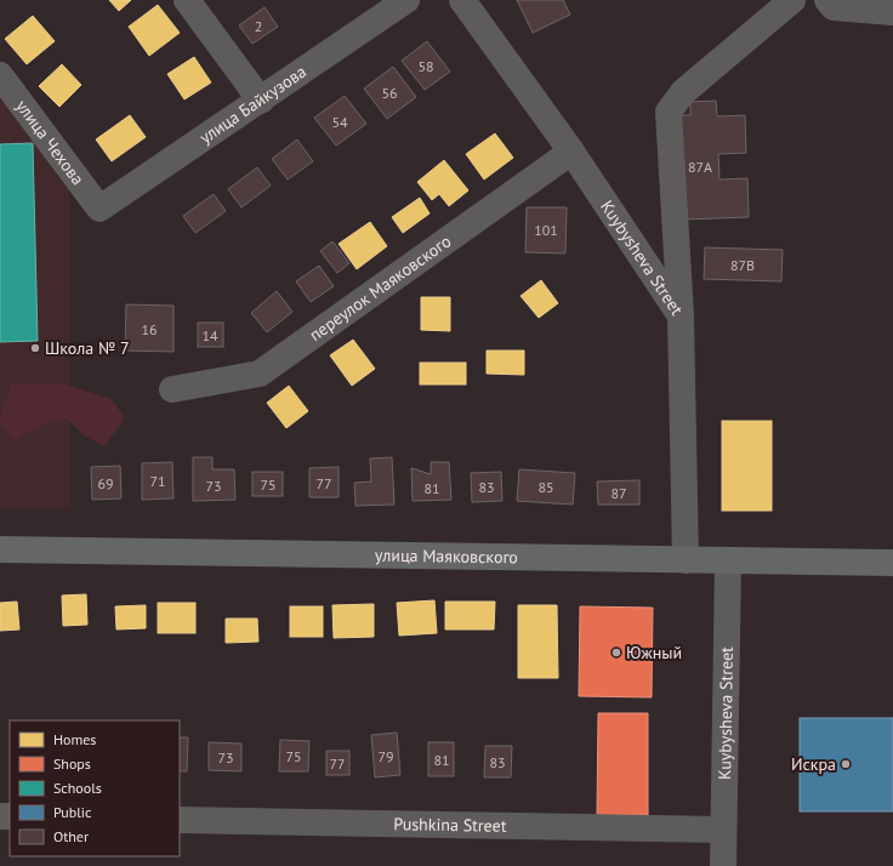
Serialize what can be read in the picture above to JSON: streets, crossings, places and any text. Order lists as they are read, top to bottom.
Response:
{
  "streets": {
    "main road": ["улица Маяковского"],
    "street": [
      "улица Байкузова",
      "улица Чехова",
      "Kuybysheva Street",
      "переулок Маяковского",
      "Pushkina Street"
    ]
  },
  "crossings": [
    ["улица Байкузова", "улица Чехова"],
    ["Kuybysheva Street", "переулок Маяковского"],
    ["Kuybysheva Street", "улица Маяковского"],
    ["Kuybysheva Street", "Pushkina Street"]
  ],
  "places": ["Школа № 7", "Южный", "Искра"],
  "house_numbers": [
    "2",
    "58",
    "56",
    "54",
    "87А",
    "101",
    "87В",
    "16",
    "14",
    "71",
    "69",
    "77",
    "75",
    "73",
    "83",
    "85",
    "81",
    "87",
    "75",
    "79",
    "73",
    "81",
    "83",
    "77"
  ],
  "legend": [
    "Homes",
    "Shops",
    "Schools",
    "Public",
    "Other"
  ]
}
